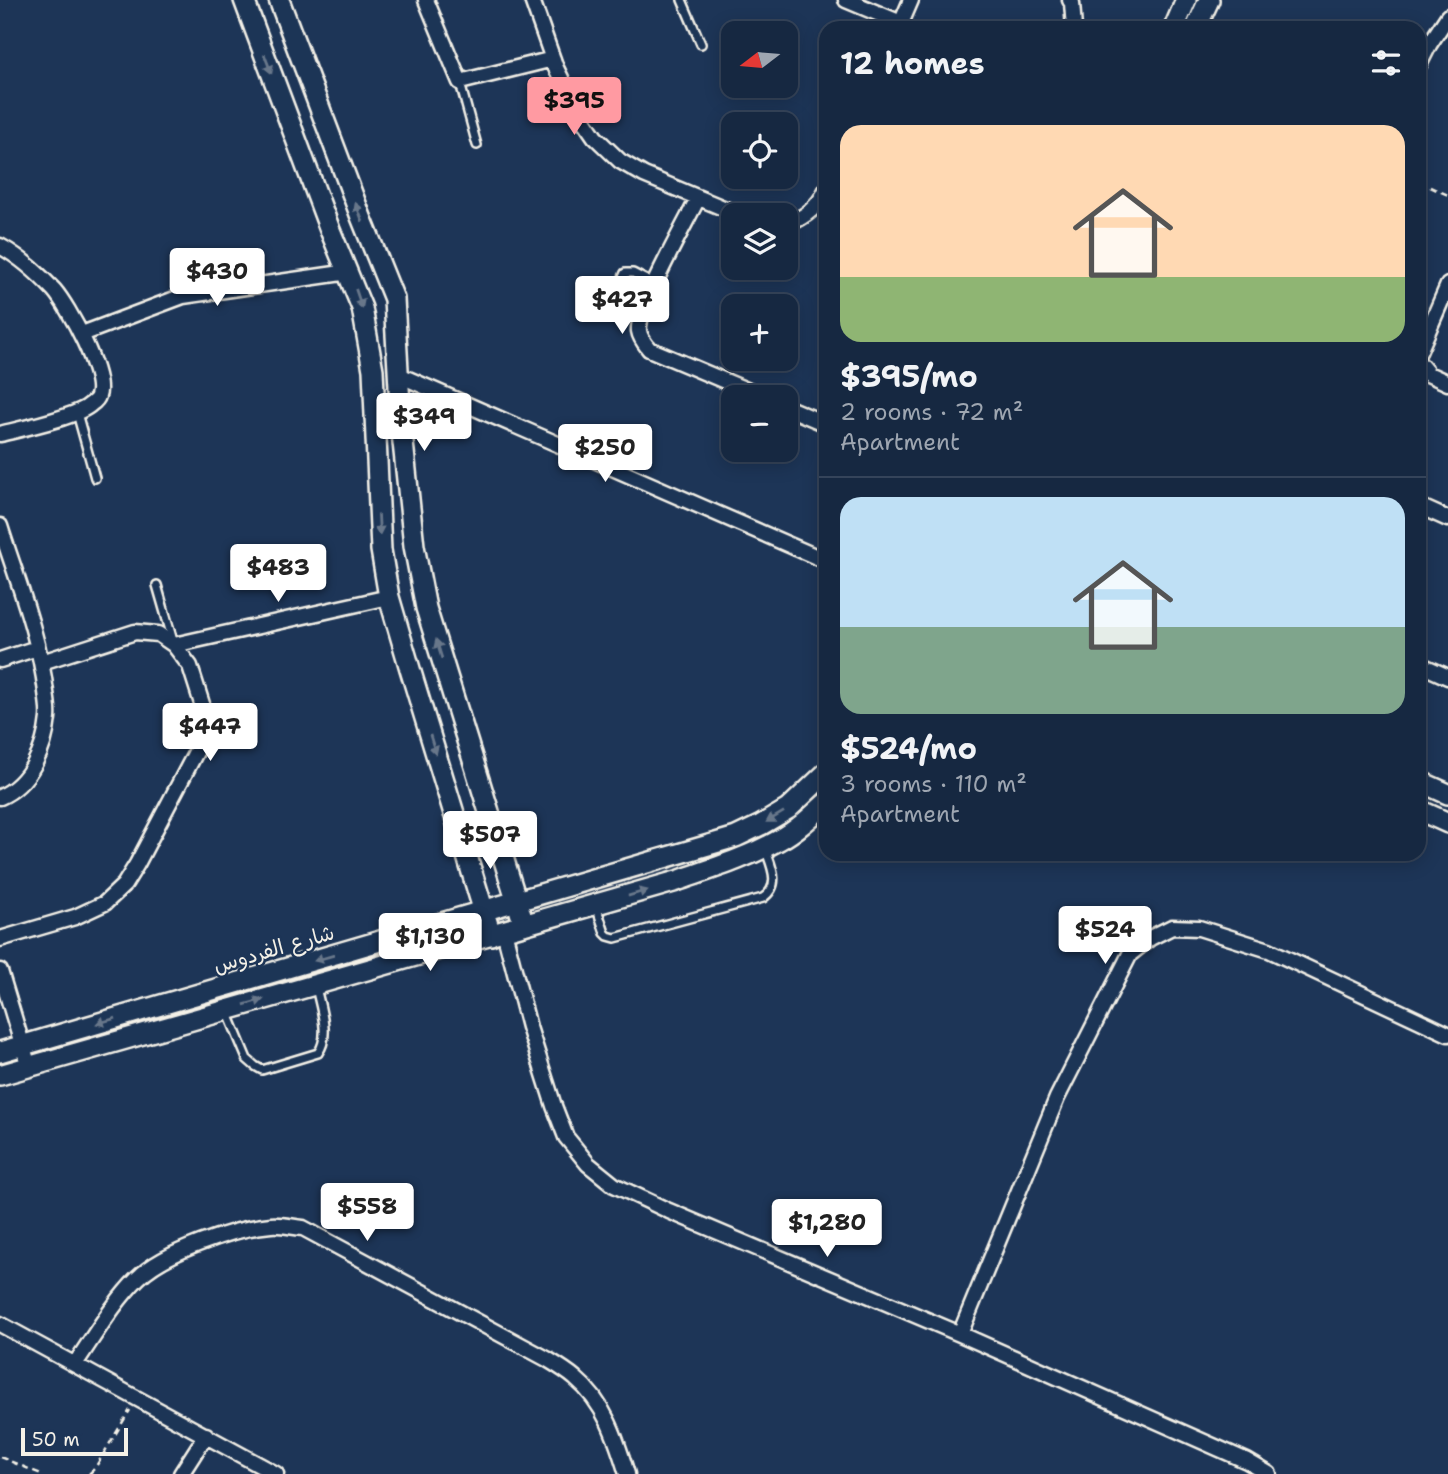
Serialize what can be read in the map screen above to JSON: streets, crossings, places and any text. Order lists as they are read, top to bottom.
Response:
{
  "streets": {
    "street": ["شارع الفردوس"]
  },
  "scale_bar": "50 m",
  "north": "left",
  "page": {
    "map_buttons": ["+", "−"],
    "heading": "12 homes",
    "price": [
      "$395",
      "$430",
      "$427",
      "$349",
      "$250",
      "$483",
      "$447",
      "$507",
      "$524",
      "$1,130",
      "$558",
      "$1,280"
    ],
    "list": [
      {
        "name": "$395/mo",
        "note": "2 rooms · 72 m² · Apartment"
      },
      {
        "name": "$524/mo",
        "note": "3 rooms · 110 m² · Apartment"
      }
    ],
    "scale": "50 m"
  }
}
